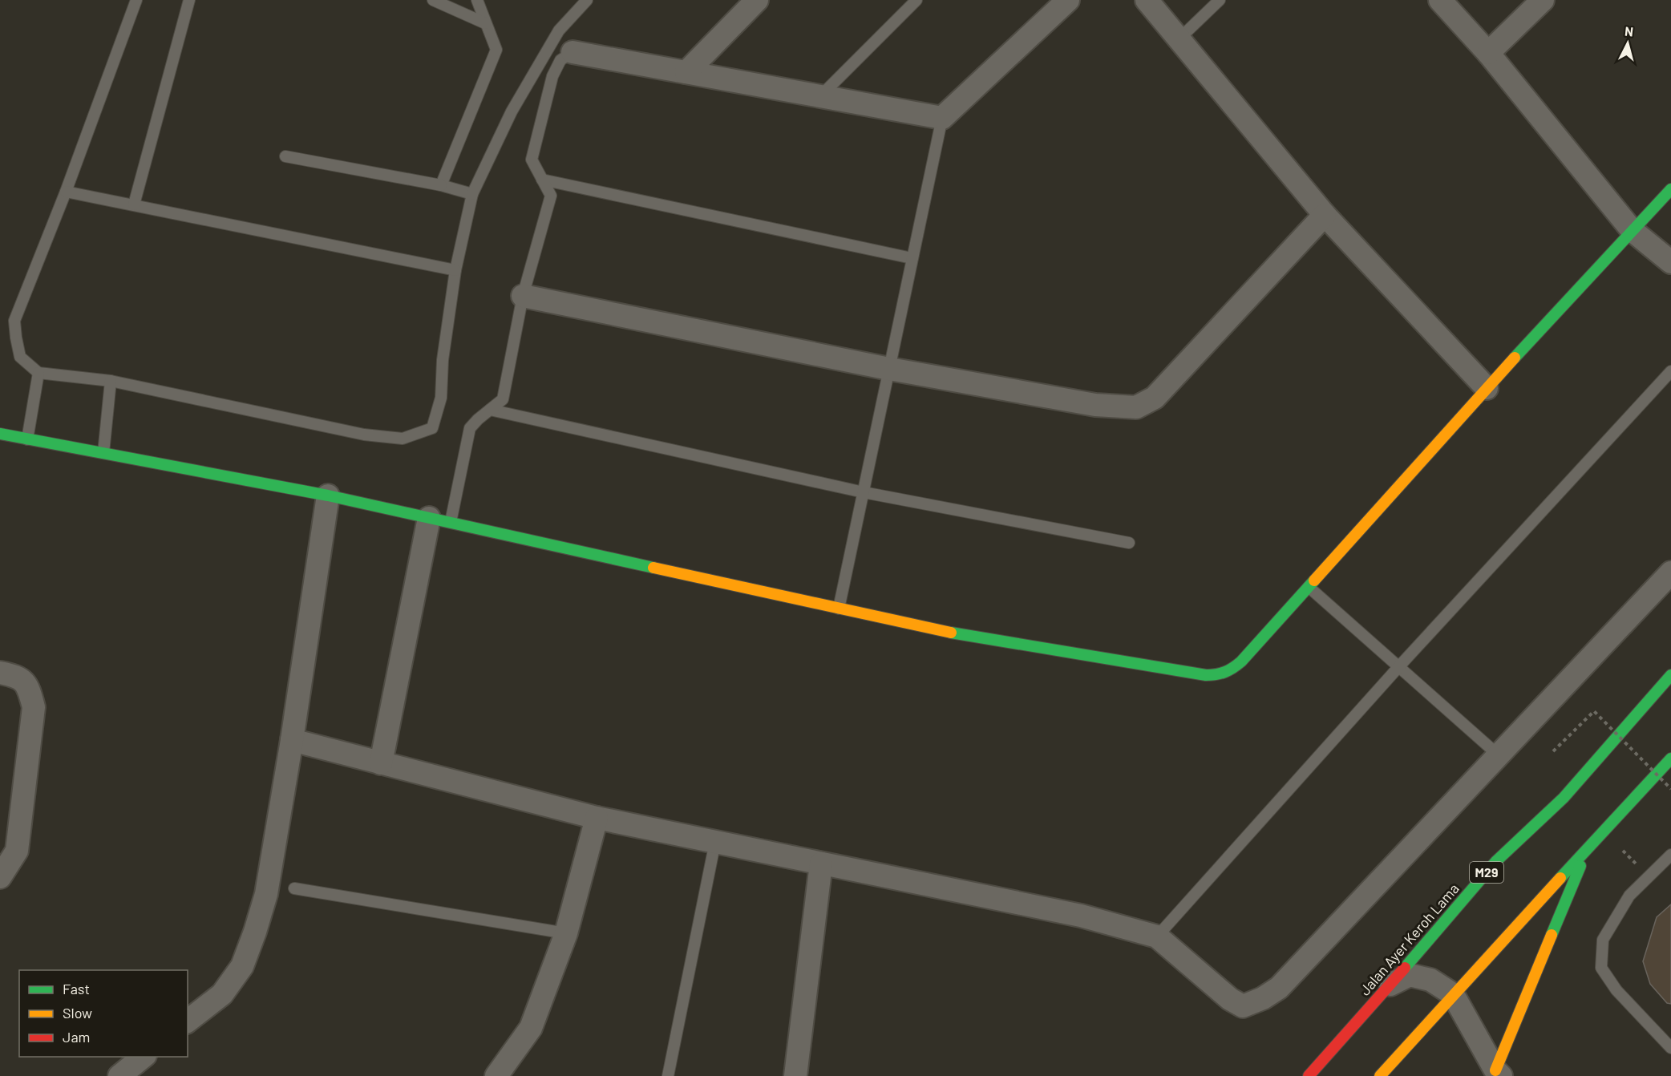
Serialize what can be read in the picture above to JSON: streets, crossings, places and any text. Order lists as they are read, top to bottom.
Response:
{
  "streets": {
    "street": ["M29", "Jalan Ayer Keroh Lama"]
  },
  "legend": ["Fast", "Slow", "Jam"],
  "north": "top"
}
